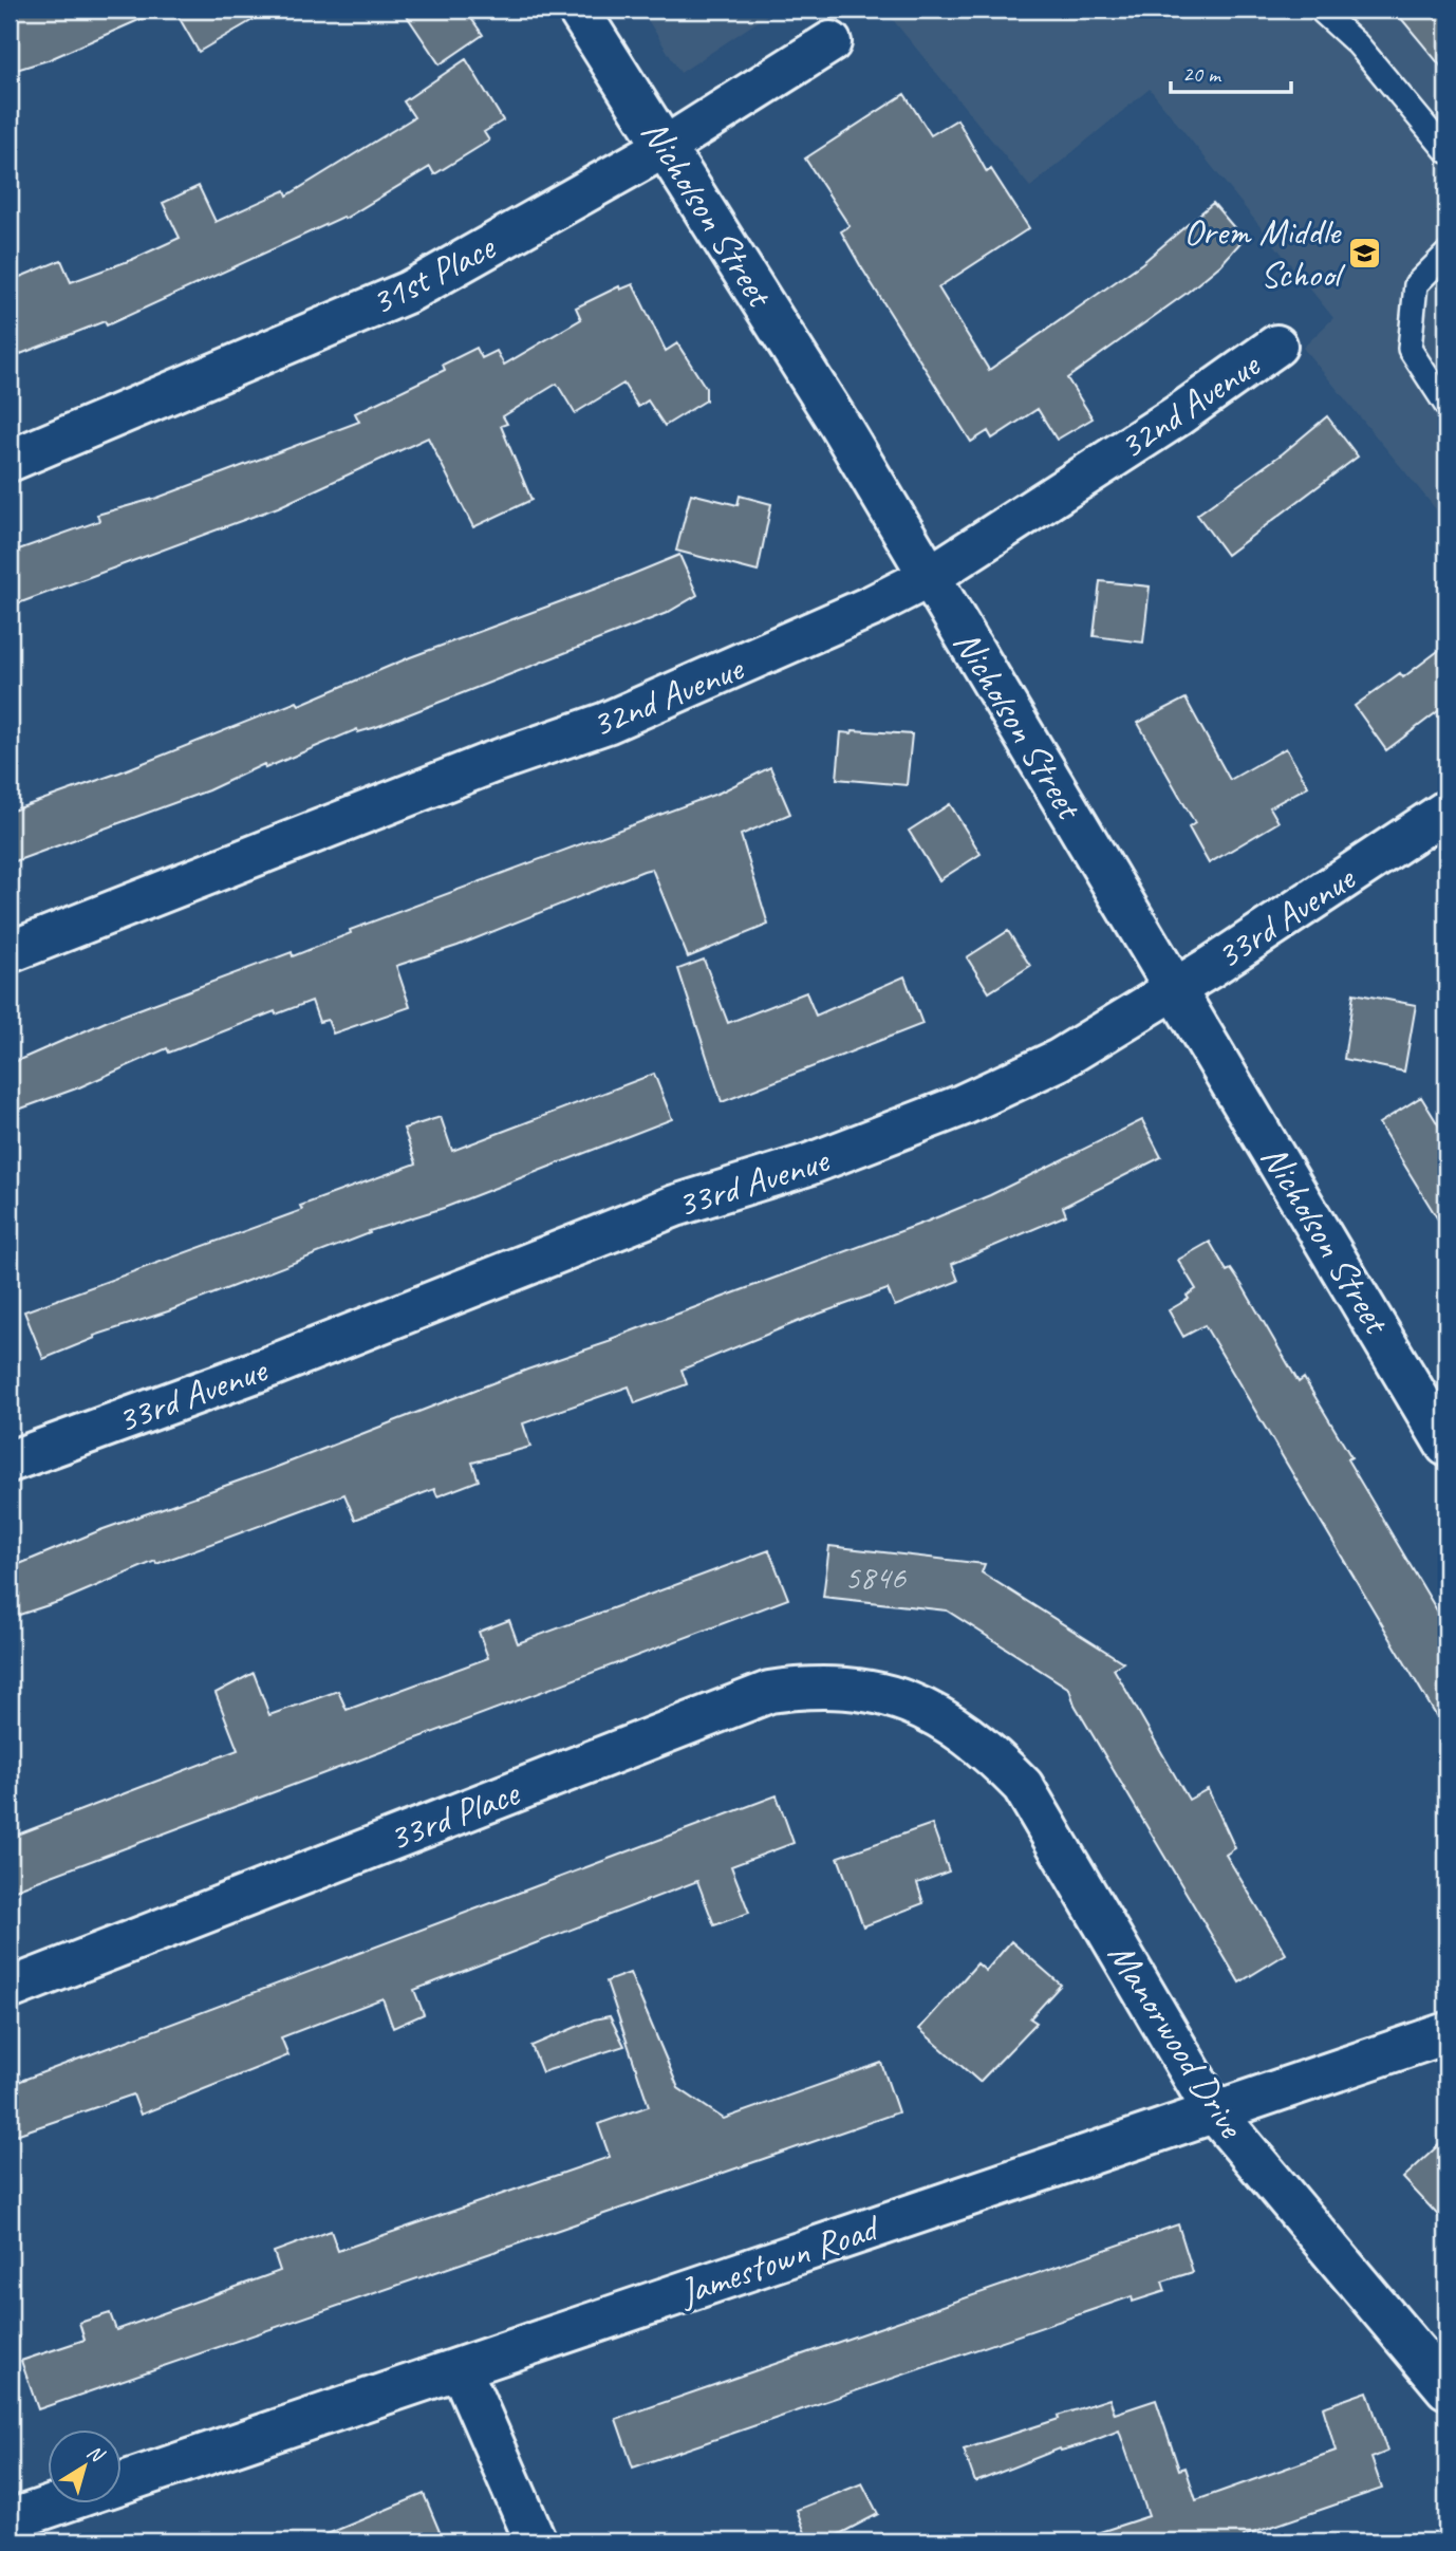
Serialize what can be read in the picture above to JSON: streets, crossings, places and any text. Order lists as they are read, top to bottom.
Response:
{
  "streets": {
    "street": [
      "Nicholson Street",
      "31st Place",
      "32nd Avenue",
      "33rd Avenue",
      "33rd Place",
      "Manorwood Drive",
      "Jamestown Road"
    ]
  },
  "crossings": [
    ["Nicholson Street", "31st Place"],
    ["Nicholson Street", "32nd Avenue"],
    ["Nicholson Street", "33rd Avenue"],
    ["33rd Place", "Manorwood Drive"],
    ["Manorwood Drive", "Jamestown Road"]
  ],
  "places": {
    "school or university": ["Orem Middle School"]
  },
  "house_numbers": ["5846"],
  "scale_bar": "20 m",
  "north": "top right"
}
